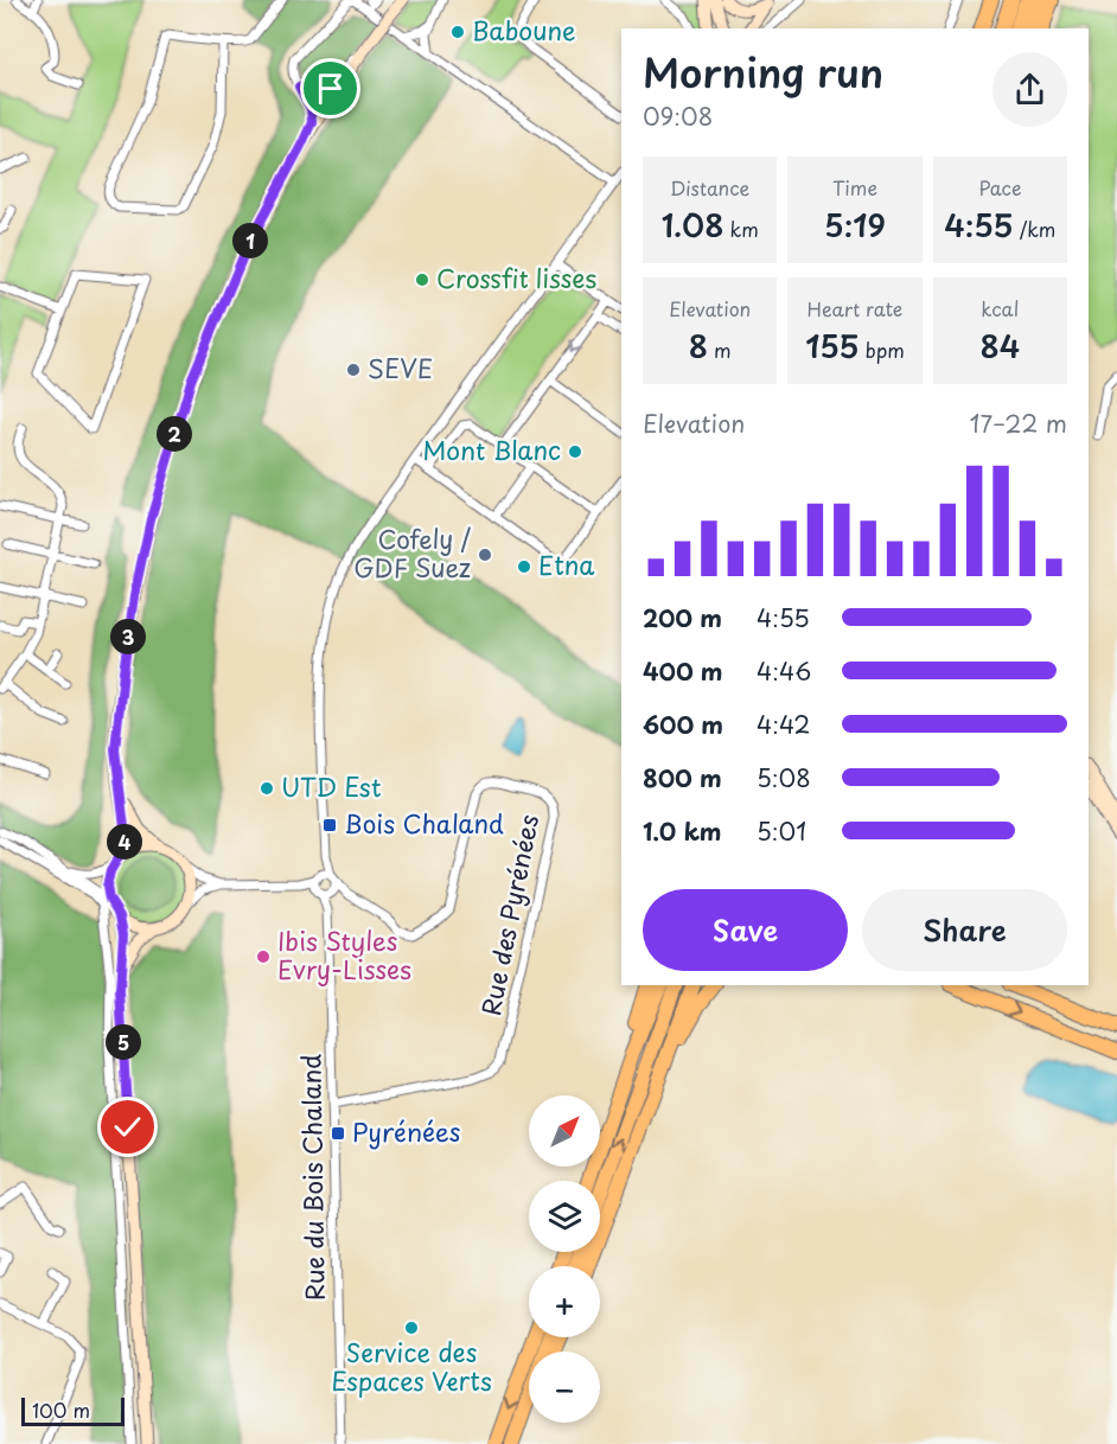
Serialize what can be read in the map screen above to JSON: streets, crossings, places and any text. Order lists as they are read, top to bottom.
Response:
{
  "streets": {
    "street": ["Rue des Pyrénées", "Rue du Bois Chaland"]
  },
  "crossings": [
    ["Rue des Pyrénées", "Rue du Bois Chaland"]
  ],
  "places": {
    "other": [
      "Baboune",
      "Crossfit lisses",
      "SEVE",
      "Mont Blanc",
      "Cofely / GDF Suez",
      "Etna",
      "UTD Est",
      "Ibis Styles Evry-Lisses",
      "Service des Espaces Verts"
    ],
    "transit": ["Bois Chaland", "Pyrénées"]
  },
  "scale_bar": "100 m",
  "north": "top right",
  "page": {
    "heading": ["Morning run", "09:08"],
    "stats": [
      ["Distance", "1.08 km"],
      ["Time", "5:19"],
      ["Pace", "4:55 /km"],
      ["Elevation", "8 m"],
      ["Heart rate", "155 bpm"],
      ["kcal", "84"]
    ],
    "pins": [
      "1",
      "2",
      "3",
      "4",
      "5"
    ],
    "chart": ["Elevation", "17–22 m"],
    "list": [
      {
        "name": "200 m",
        "note": "4:55"
      },
      {
        "name": "400 m",
        "note": "4:46"
      },
      {
        "name": "600 m",
        "note": "4:42"
      },
      {
        "name": "800 m",
        "note": "5:08"
      },
      {
        "name": "1.0 km",
        "note": "5:01"
      }
    ],
    "buttons": ["Save", "Share"],
    "map_buttons": ["+", "−"],
    "scale": "100 m"
  }
}
